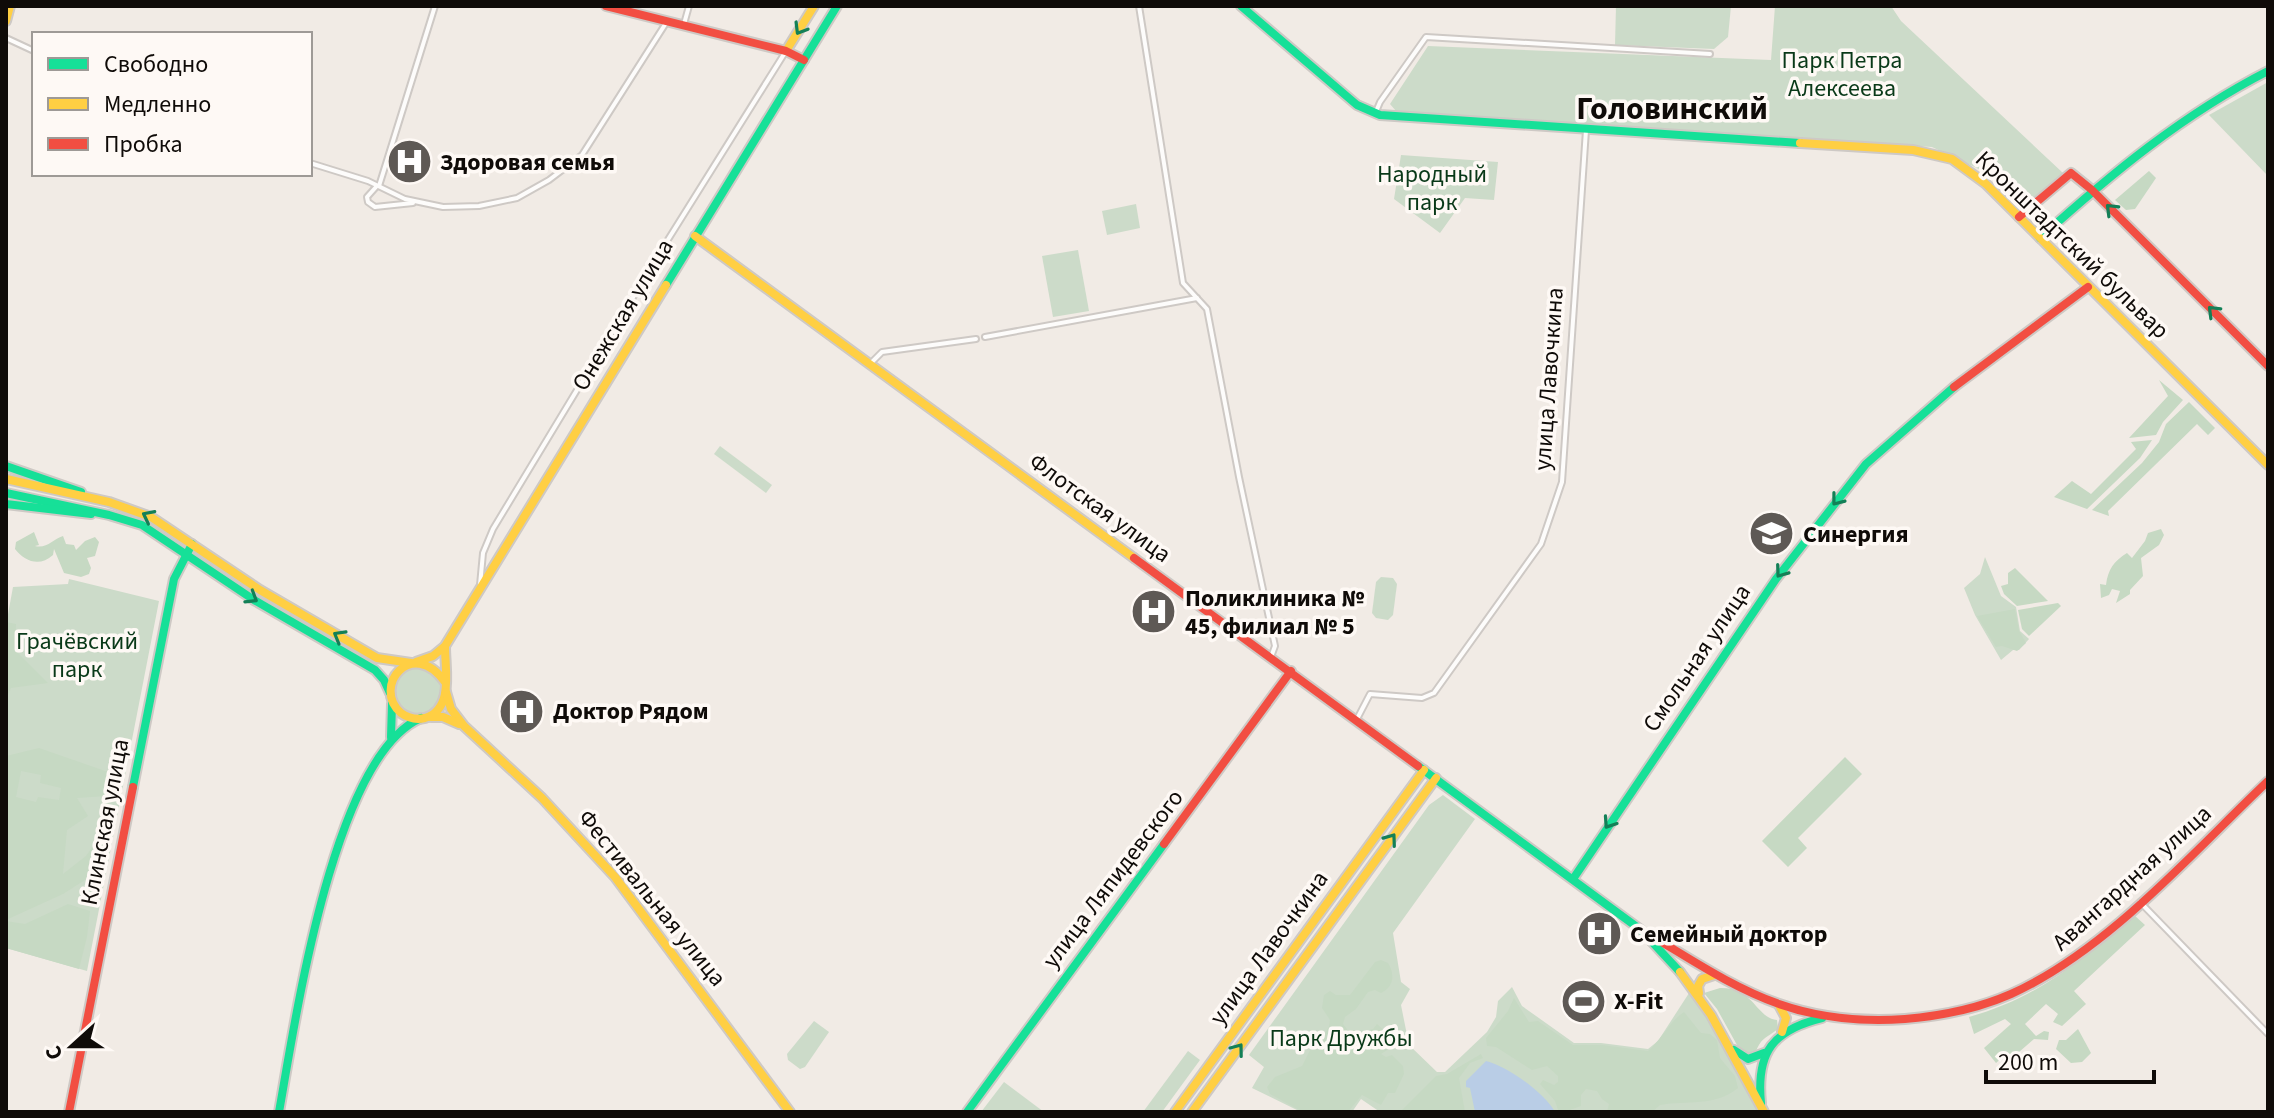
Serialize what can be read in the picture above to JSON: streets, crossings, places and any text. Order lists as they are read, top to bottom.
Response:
{
  "streets": {
    "main road": [
      "Кронштадтский бульвар",
      "Онежская улица",
      "улица Лавочкина",
      "Флотская улица",
      "Смольная улица",
      "Клинская улица",
      "Авангардная улица",
      "улица Ляпидевского",
      "Фестивальная улица"
    ]
  },
  "crossings": [
    ["Кронштадтский бульвар", "улица Лавочкина"],
    ["Кронштадтский бульвар", "Смольная улица"],
    ["Онежская улица", "Флотская улица"],
    ["Онежская улица", "Фестивальная улица"],
    ["улица Лавочкина", "Флотская улица"],
    ["Флотская улица", "Смольная улица"],
    ["Флотская улица", "Авангардная улица"],
    ["Флотская улица", "улица Ляпидевского"]
  ],
  "one_way": ["Смольная улица"],
  "districts": ["Головинский"],
  "parks": [
    "Парк Петра Алексеева",
    "Народный парк",
    "Грачёвский парк",
    "Парк Дружбы"
  ],
  "places": {
    "hospital": [
      "Здоровая семья",
      "Поликлиника № 45, филиал № 5",
      "Доктор Рядом",
      "Семейный доктор"
    ],
    "school or university": ["Синергия"],
    "sports": ["X-Fit"]
  },
  "legend": ["Свободно", "Медленно", "Пробка"],
  "scale_bar": "200 m",
  "north": "left"
}
